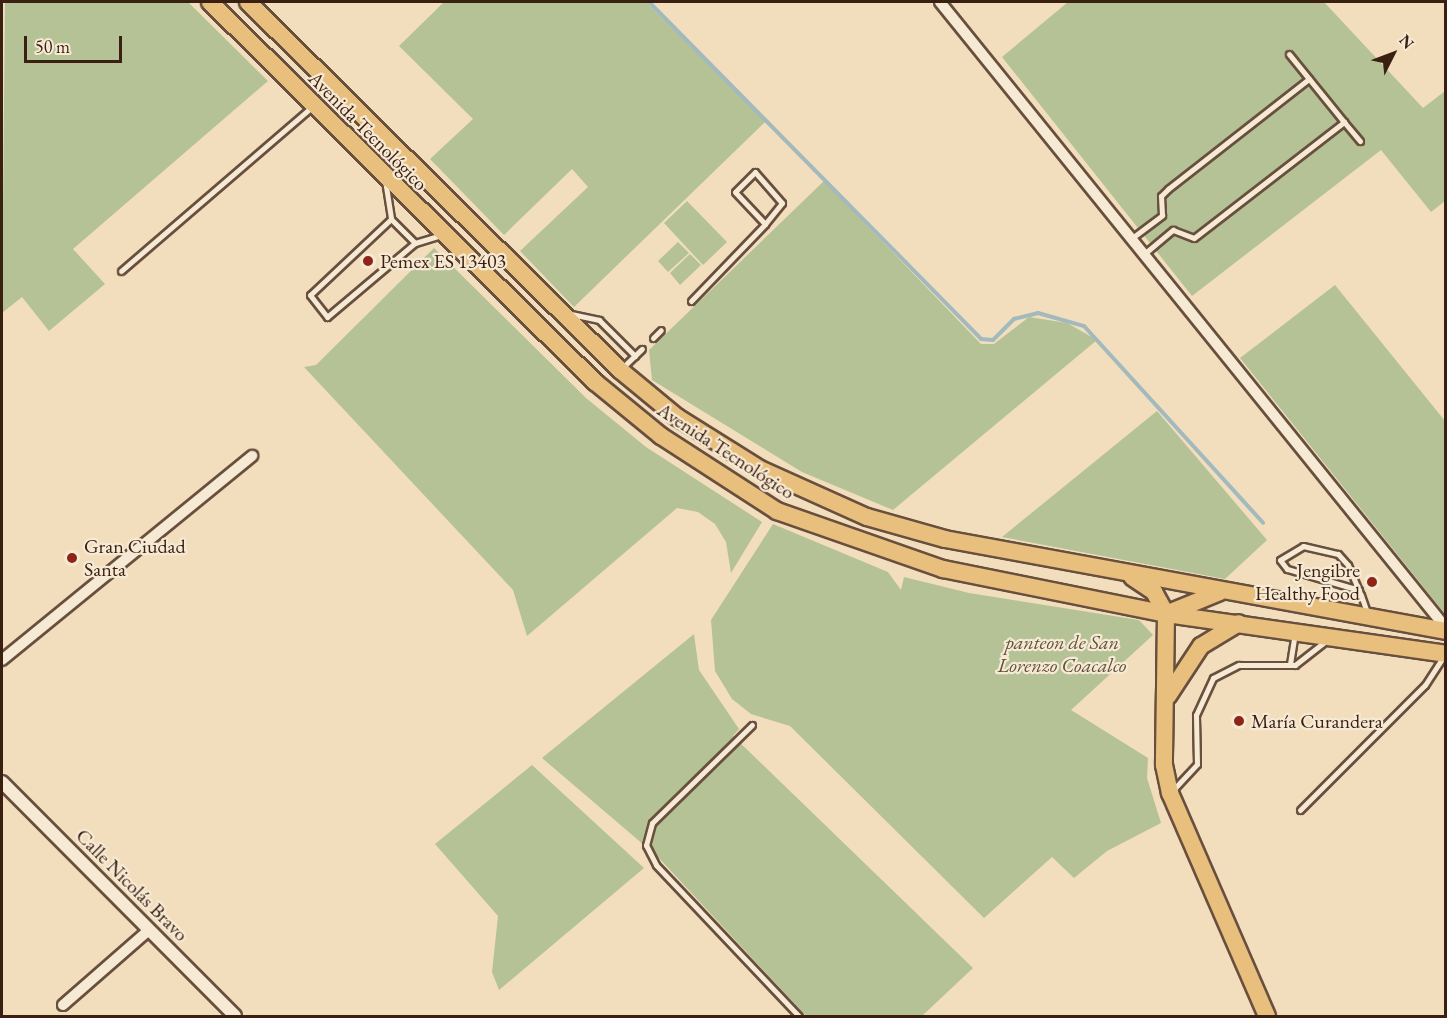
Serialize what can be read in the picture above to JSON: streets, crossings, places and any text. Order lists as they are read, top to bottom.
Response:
{
  "streets": {
    "main road": ["Avenida Tecnológico"],
    "street": ["Calle Nicolás Bravo"]
  },
  "parks": ["panteon de San Lorenzo Coacalco"],
  "places": [
    "Pemex ES 13403",
    "Gran Ciudad Santa",
    "Jengibre Healthy Food",
    "María Curandera"
  ],
  "scale_bar": "50 m",
  "north": "top right"
}
